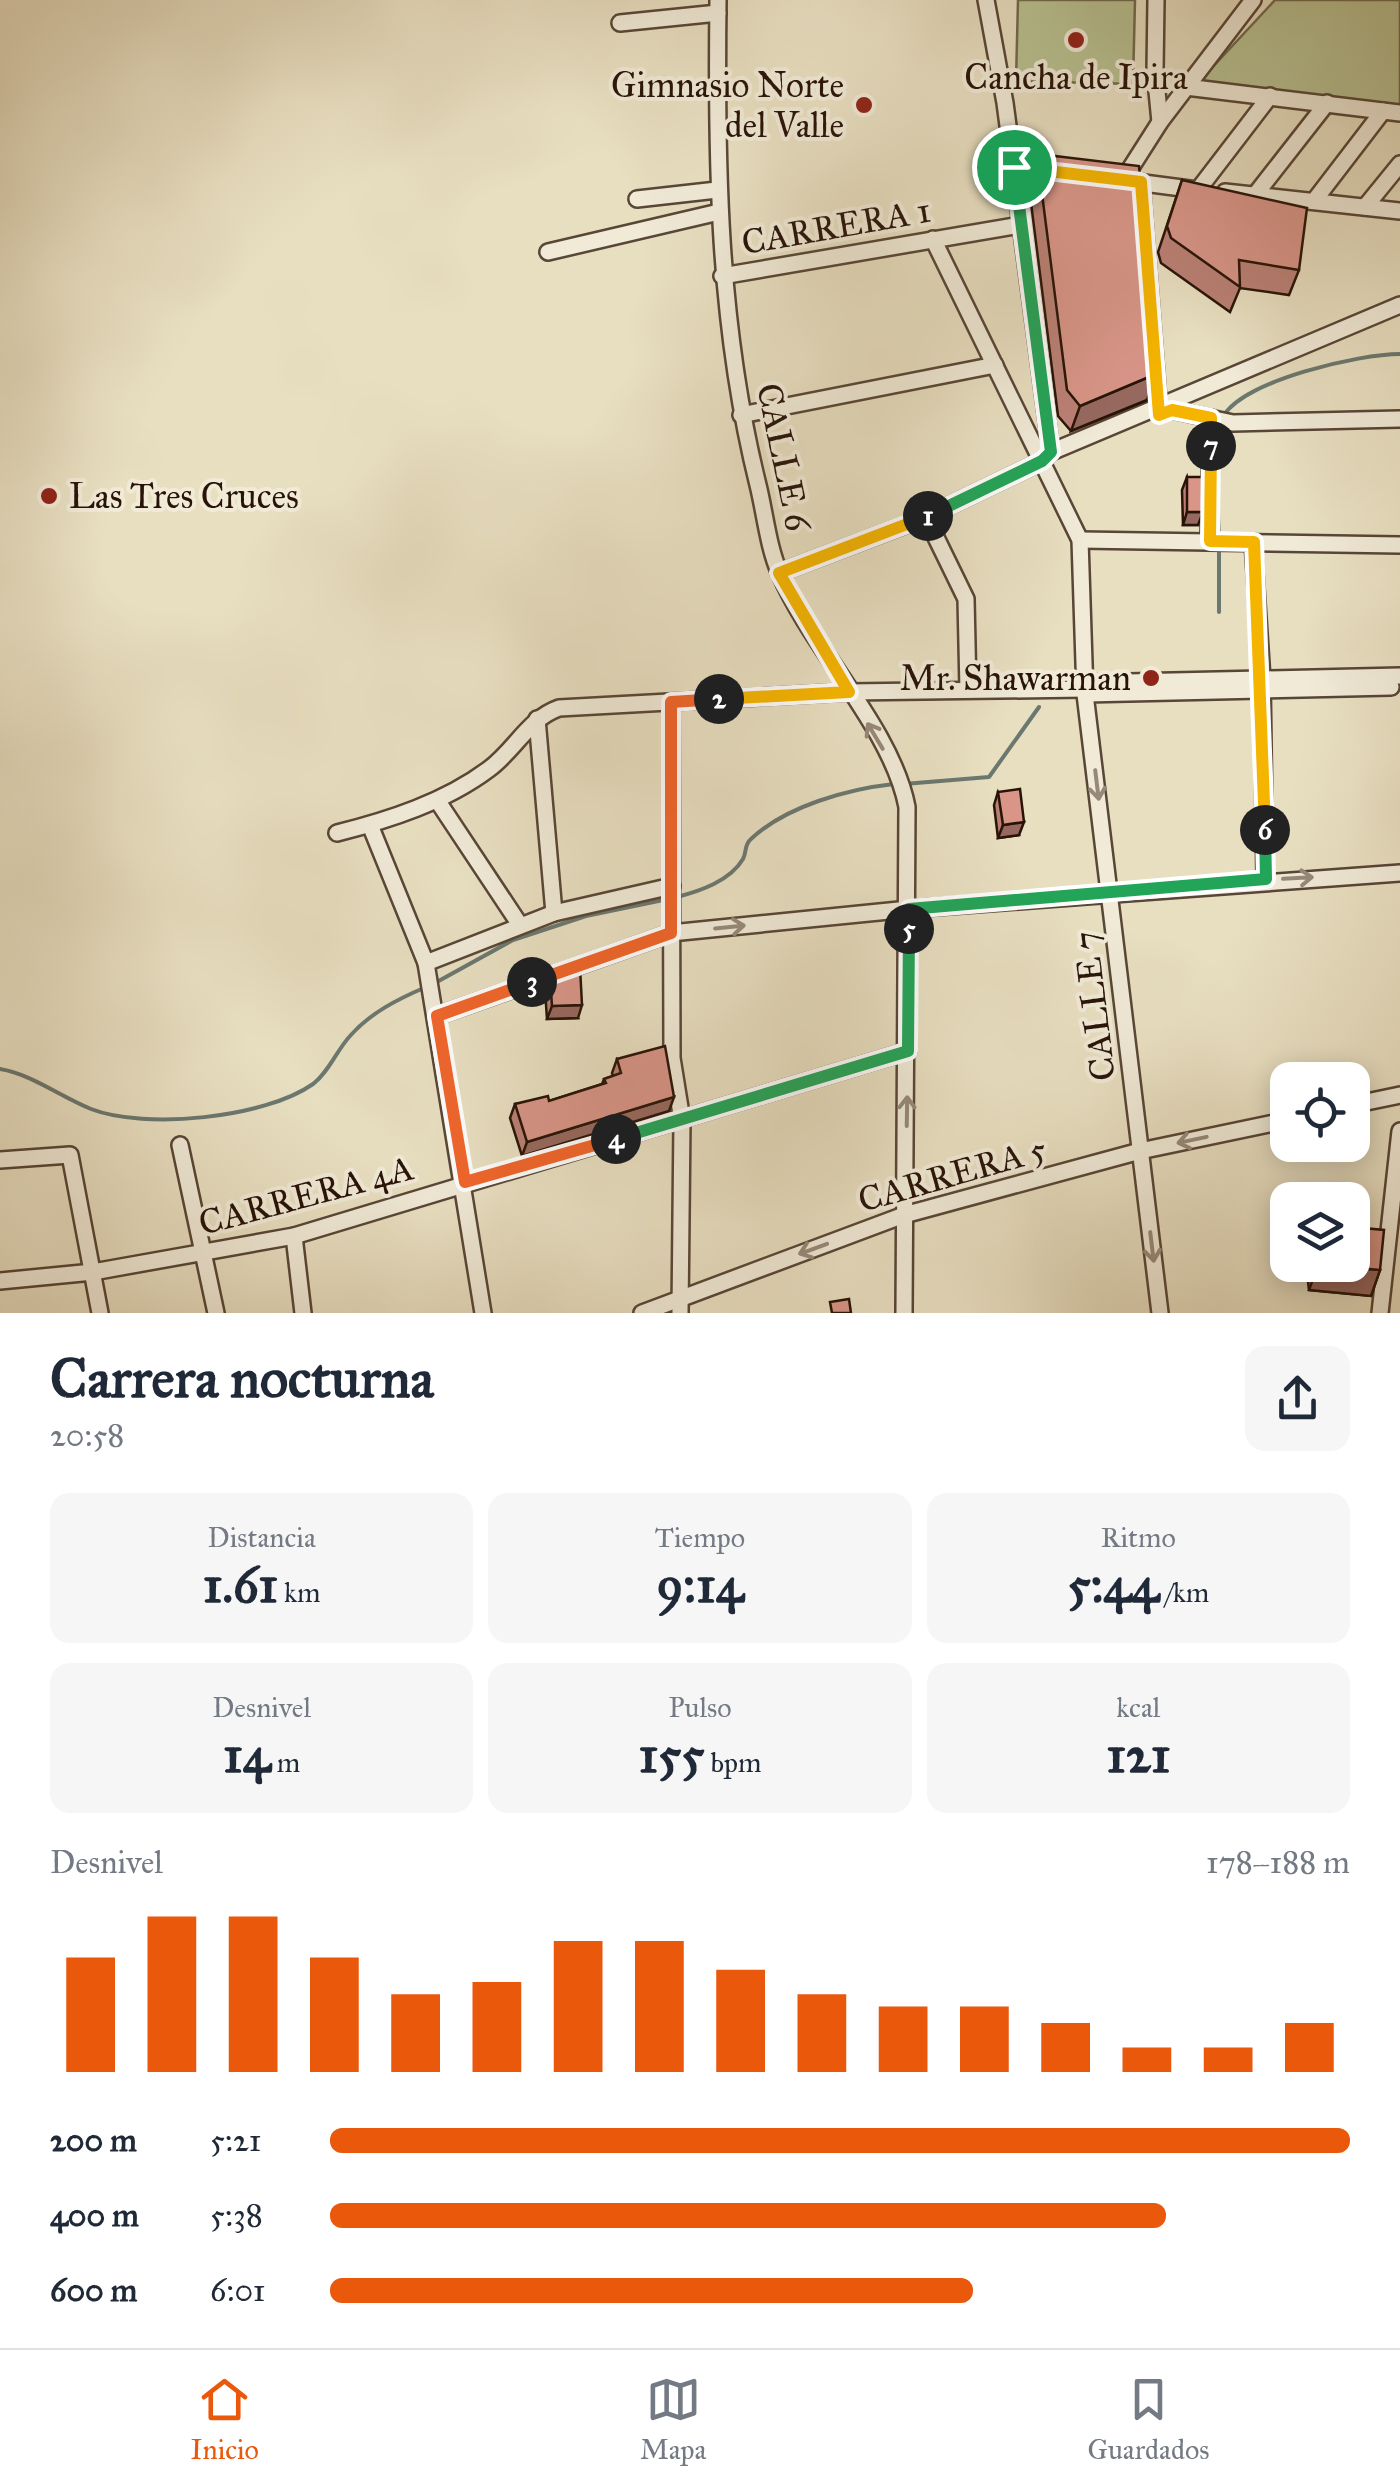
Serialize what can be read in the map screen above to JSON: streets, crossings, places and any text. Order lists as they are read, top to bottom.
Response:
{
  "streets": {
    "street": [
      "CARRERA 1",
      "CALLE 6",
      "CALLE 7",
      "CARRERA 5",
      "CARRERA 4A"
    ]
  },
  "crossings": [
    ["CARRERA 1", "CALLE 6"],
    ["CARRERA 1", "CALLE 7"],
    ["CALLE 6", "CARRERA 5"],
    ["CALLE 6", "CARRERA 4A"],
    ["CALLE 7", "CARRERA 5"]
  ],
  "one_way": ["CARRERA 5"],
  "places": [
    "Cancha de Ipira",
    "Gimnasio Norte del Valle",
    "Las Tres Cruces",
    "Mr. Shawarman"
  ],
  "page": {
    "pins": [
      "7",
      "1",
      "2",
      "6",
      "5",
      "3",
      "4"
    ],
    "heading": ["Carrera nocturna", "20:58"],
    "stats": [
      ["Distancia", "1.61 km"],
      ["Tiempo", "9:14"],
      ["Ritmo", "5:44 /km"],
      ["Desnivel", "14 m"],
      ["Pulso", "155 bpm"],
      ["kcal", "121"]
    ],
    "chart": ["Desnivel", "178–188 m"],
    "list": [
      {
        "name": "200 m",
        "note": "5:21"
      },
      {
        "name": "400 m",
        "note": "5:38"
      },
      {
        "name": "600 m",
        "note": "6:01"
      }
    ],
    "tabs": ["Inicio", "Mapa", "Guardados"]
  }
}
